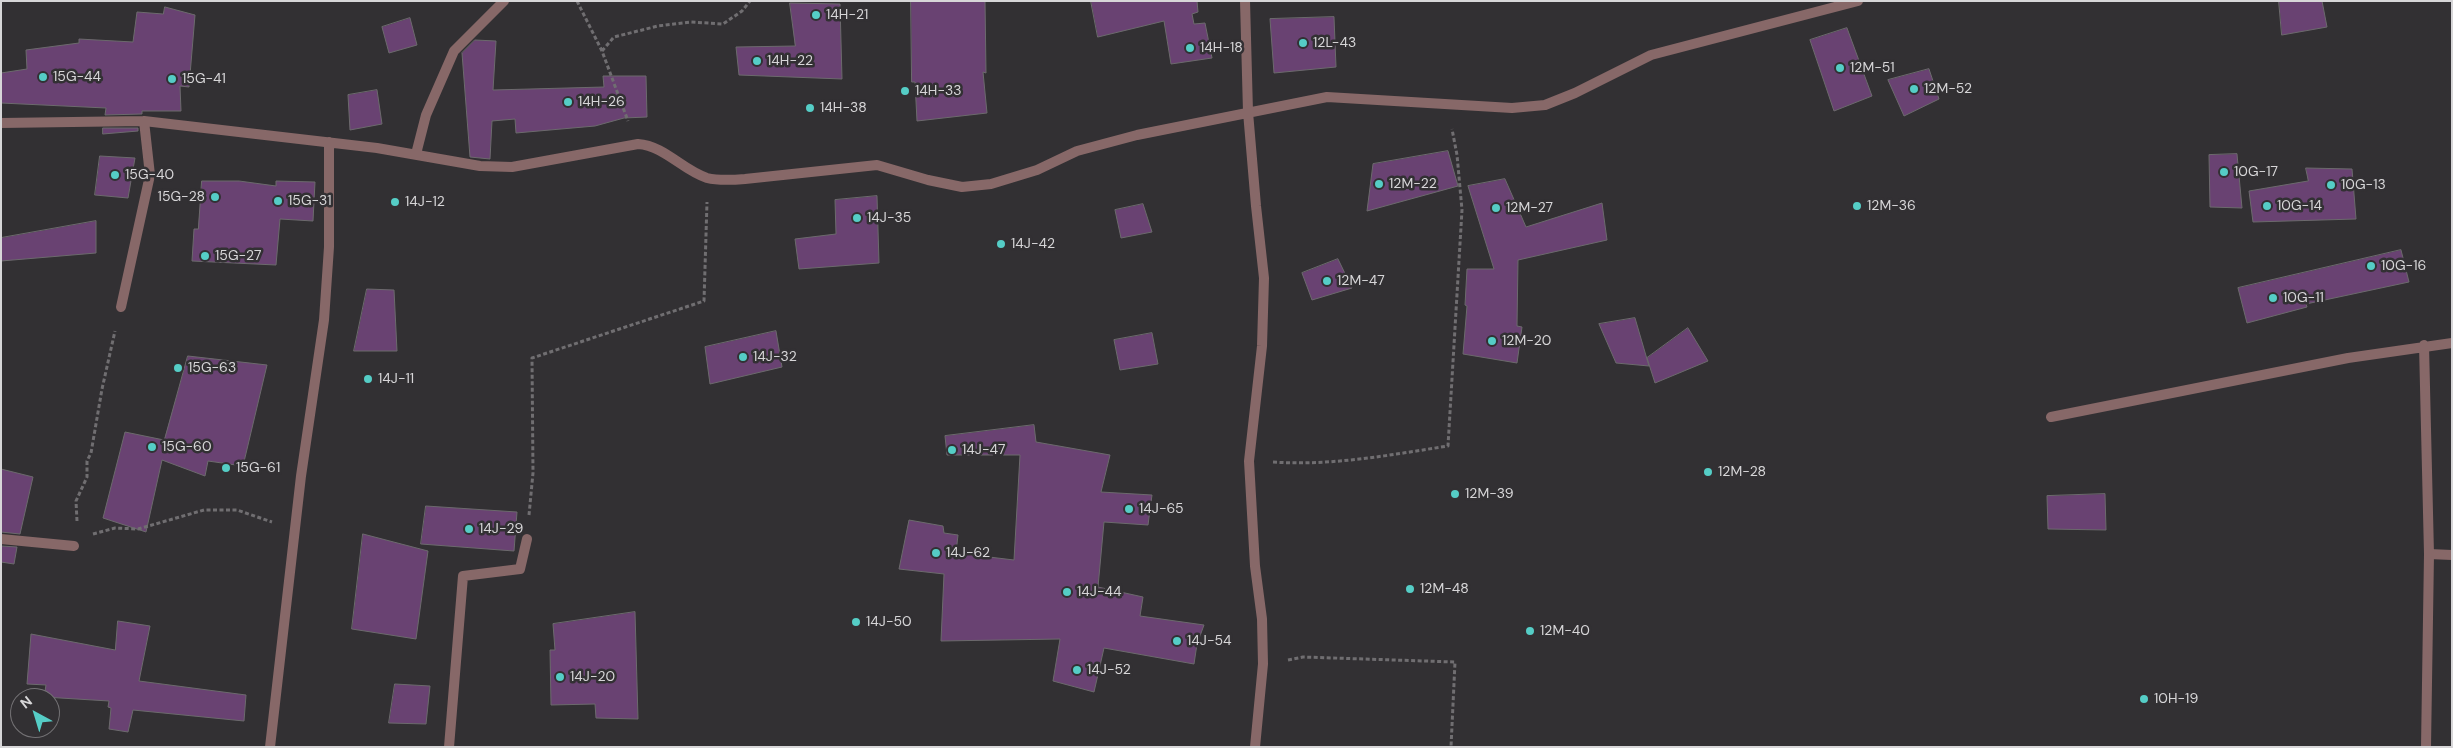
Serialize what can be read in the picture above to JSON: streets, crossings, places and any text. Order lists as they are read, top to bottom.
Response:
{
  "places": [
    "14H-21",
    "12L-43",
    "14H-18",
    "14H-22",
    "12M-51",
    "15G-44",
    "15G-41",
    "12M-52",
    "14H-33",
    "14H-26",
    "14H-38",
    "10G-17",
    "15G-40",
    "12M-22",
    "10G-13",
    "15G-28",
    "15G-31",
    "14J-12",
    "12M-36",
    "10G-14",
    "12M-27",
    "14J-35",
    "14J-42",
    "15G-27",
    "10G-16",
    "12M-47",
    "10G-11",
    "12M-20",
    "14J-32",
    "15G-63",
    "14J-11",
    "15G-60",
    "14J-47",
    "15G-61",
    "12M-28",
    "12M-39",
    "14J-65",
    "14J-29",
    "14J-62",
    "12M-48",
    "14J-44",
    "14J-50",
    "12M-40",
    "14J-54",
    "14J-52",
    "14J-20",
    "10H-19"
  ],
  "north": "top left"
}
